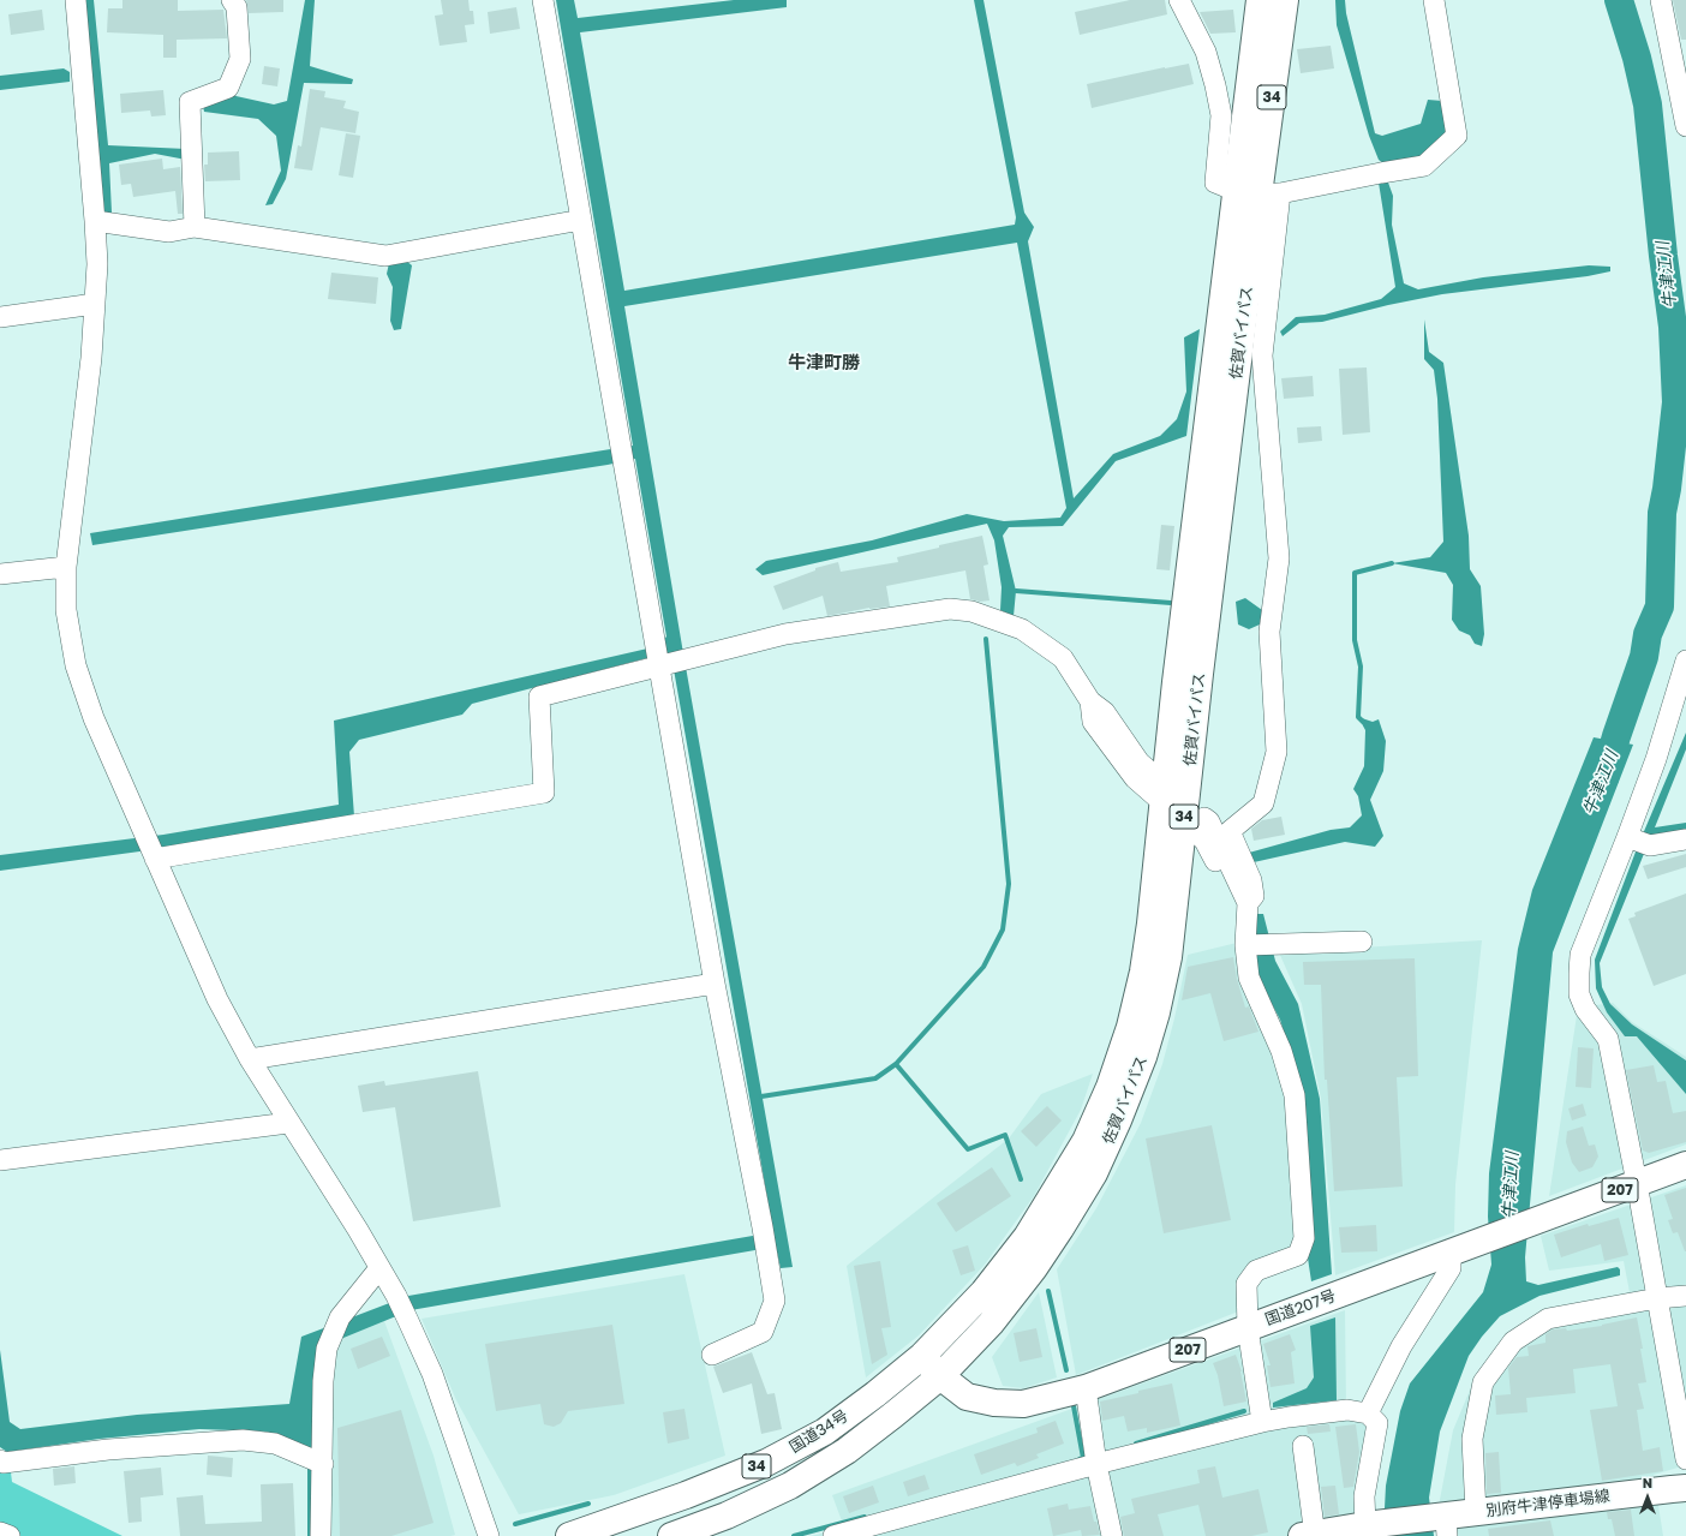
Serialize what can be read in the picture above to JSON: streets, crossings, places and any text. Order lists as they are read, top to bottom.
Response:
{
  "streets": {
    "main road": [
      "34",
      "佐賀バイパス",
      "207",
      "国道207号",
      "国道34号",
      "別府牛津停車場線"
    ]
  },
  "crossings": [
    ["佐賀バイパス", "国道207号"],
    ["佐賀バイパス", "国道34号"],
    ["国道207号", "国道34号"]
  ],
  "districts": ["牛津町勝"],
  "water": ["牛津江川"],
  "north": "top"
}
